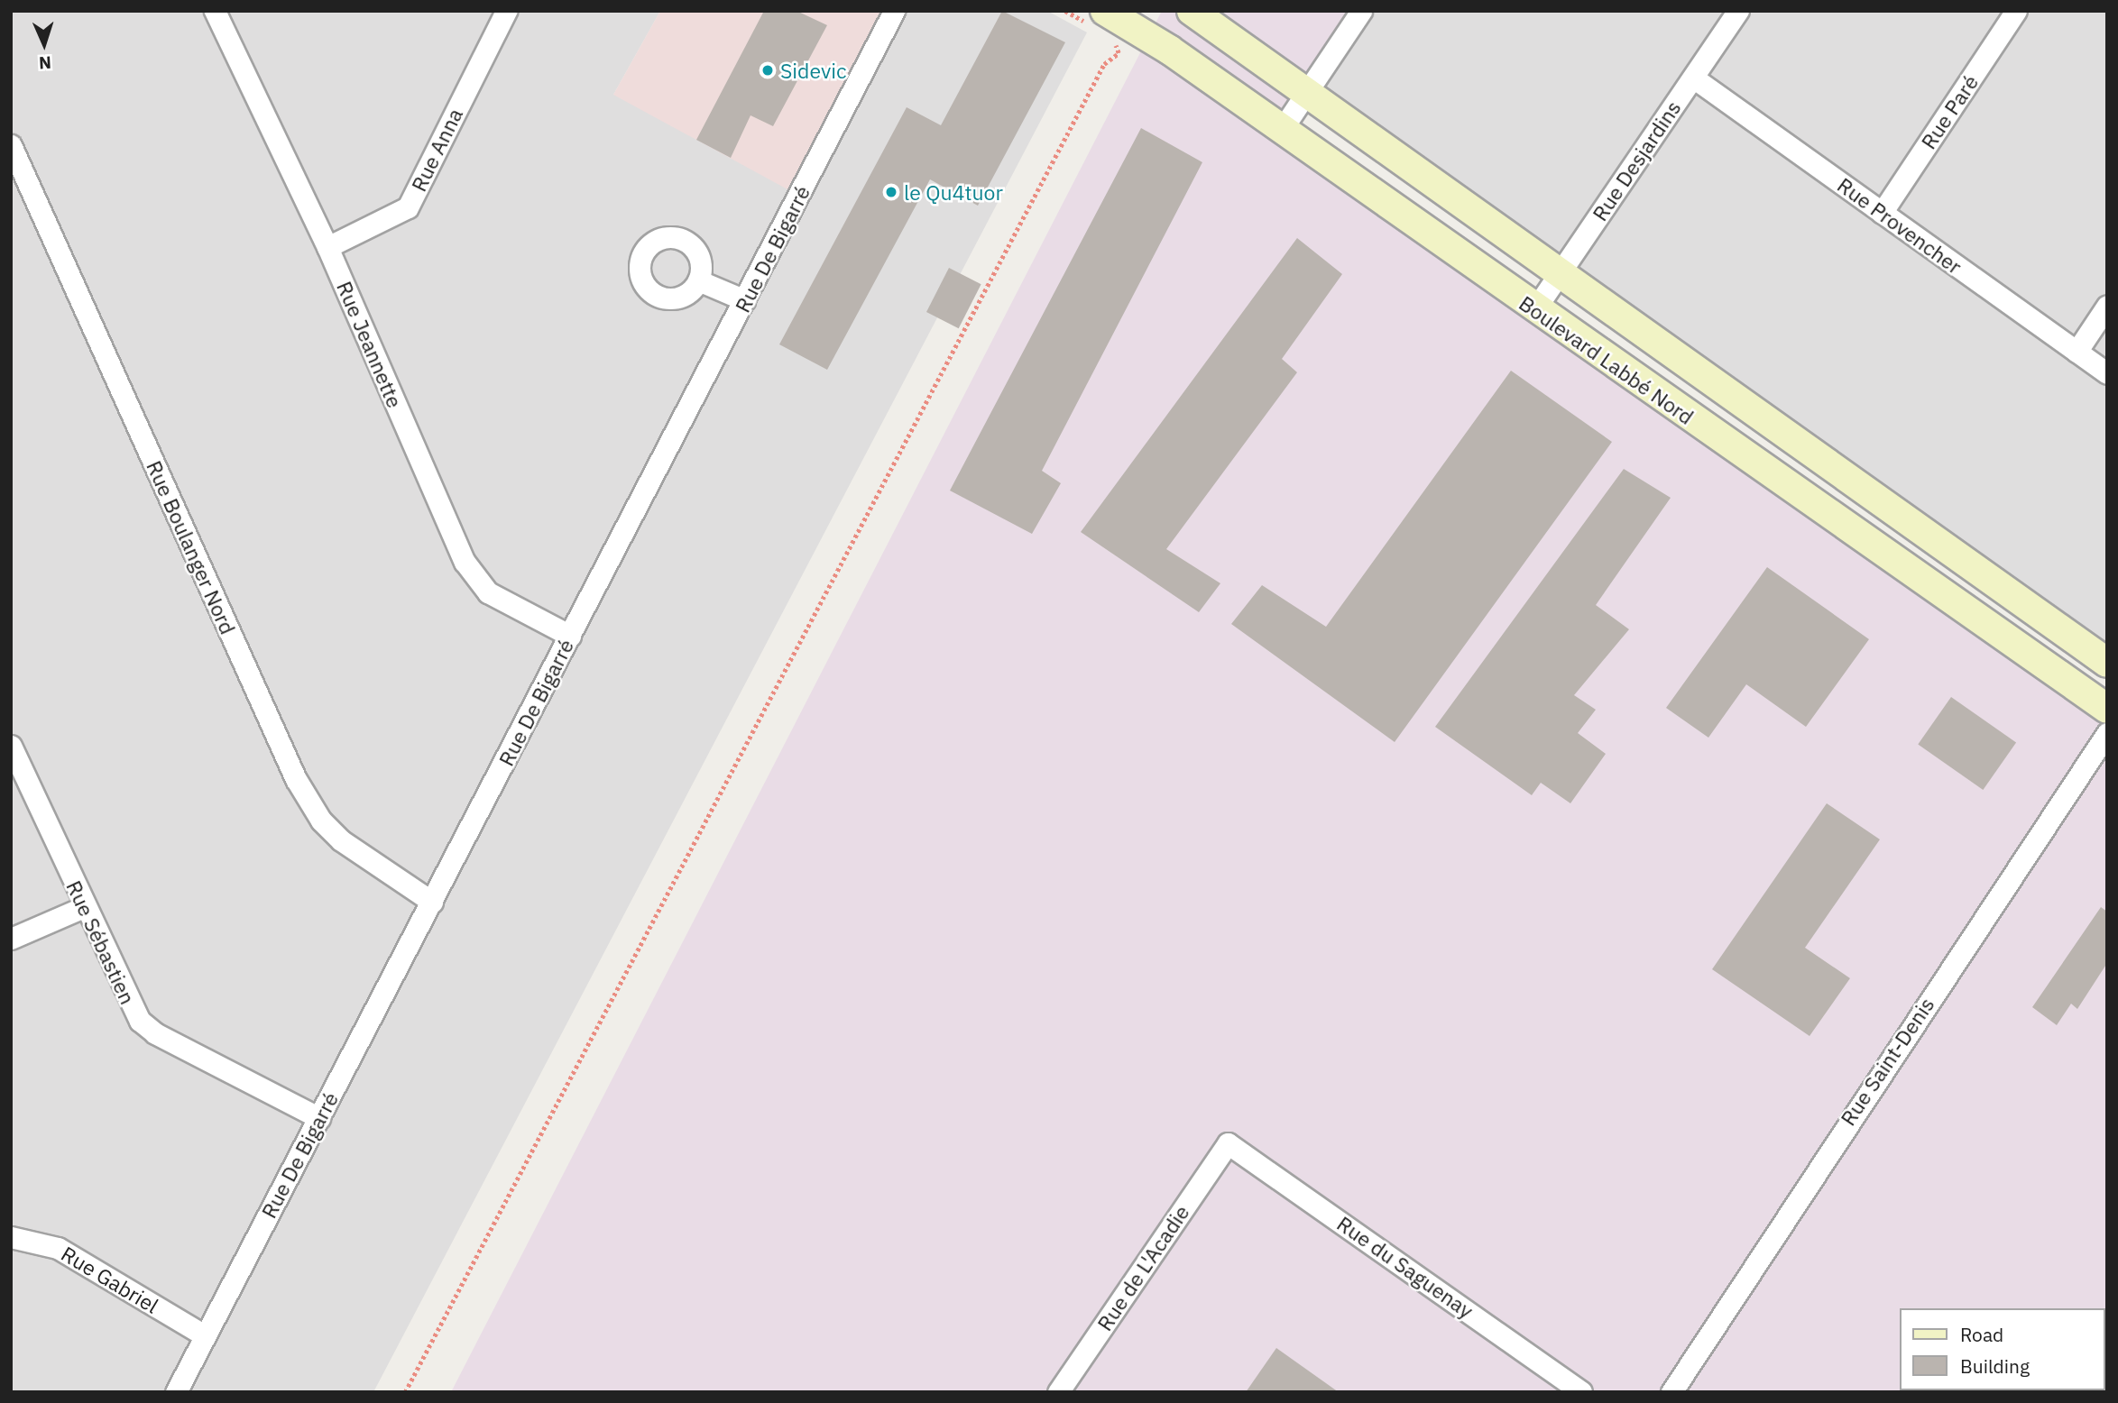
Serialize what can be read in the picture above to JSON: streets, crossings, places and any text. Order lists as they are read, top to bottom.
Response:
{
  "streets": {
    "main road": ["Boulevard Labbé Nord"],
    "street": [
      "Rue Paré",
      "Rue Anna",
      "Rue Desjardins",
      "Rue Provencher",
      "Rue De Bigarré",
      "Rue Jeannette",
      "Rue Boulanger Nord",
      "Rue Sébastien",
      "Rue Saint-Denis",
      "Rue du Saguenay",
      "Rue de L'Acadie",
      "Rue Gabriel"
    ]
  },
  "crossings": [
    ["Rue Paré", "Rue Provencher"],
    ["Rue Anna", "Rue Jeannette"],
    ["Rue Desjardins", "Rue Provencher"],
    ["Rue Desjardins", "Boulevard Labbé Nord"],
    ["Rue De Bigarré", "Rue Jeannette"],
    ["Rue De Bigarré", "Rue Boulanger Nord"],
    ["Rue De Bigarré", "Rue Sébastien"],
    ["Rue De Bigarré", "Rue Gabriel"],
    ["Rue du Saguenay", "Rue de L'Acadie"]
  ],
  "places": ["Sidevic", "le Qu4tuor"],
  "legend": ["Road", "Building"],
  "north": "bottom"
}
